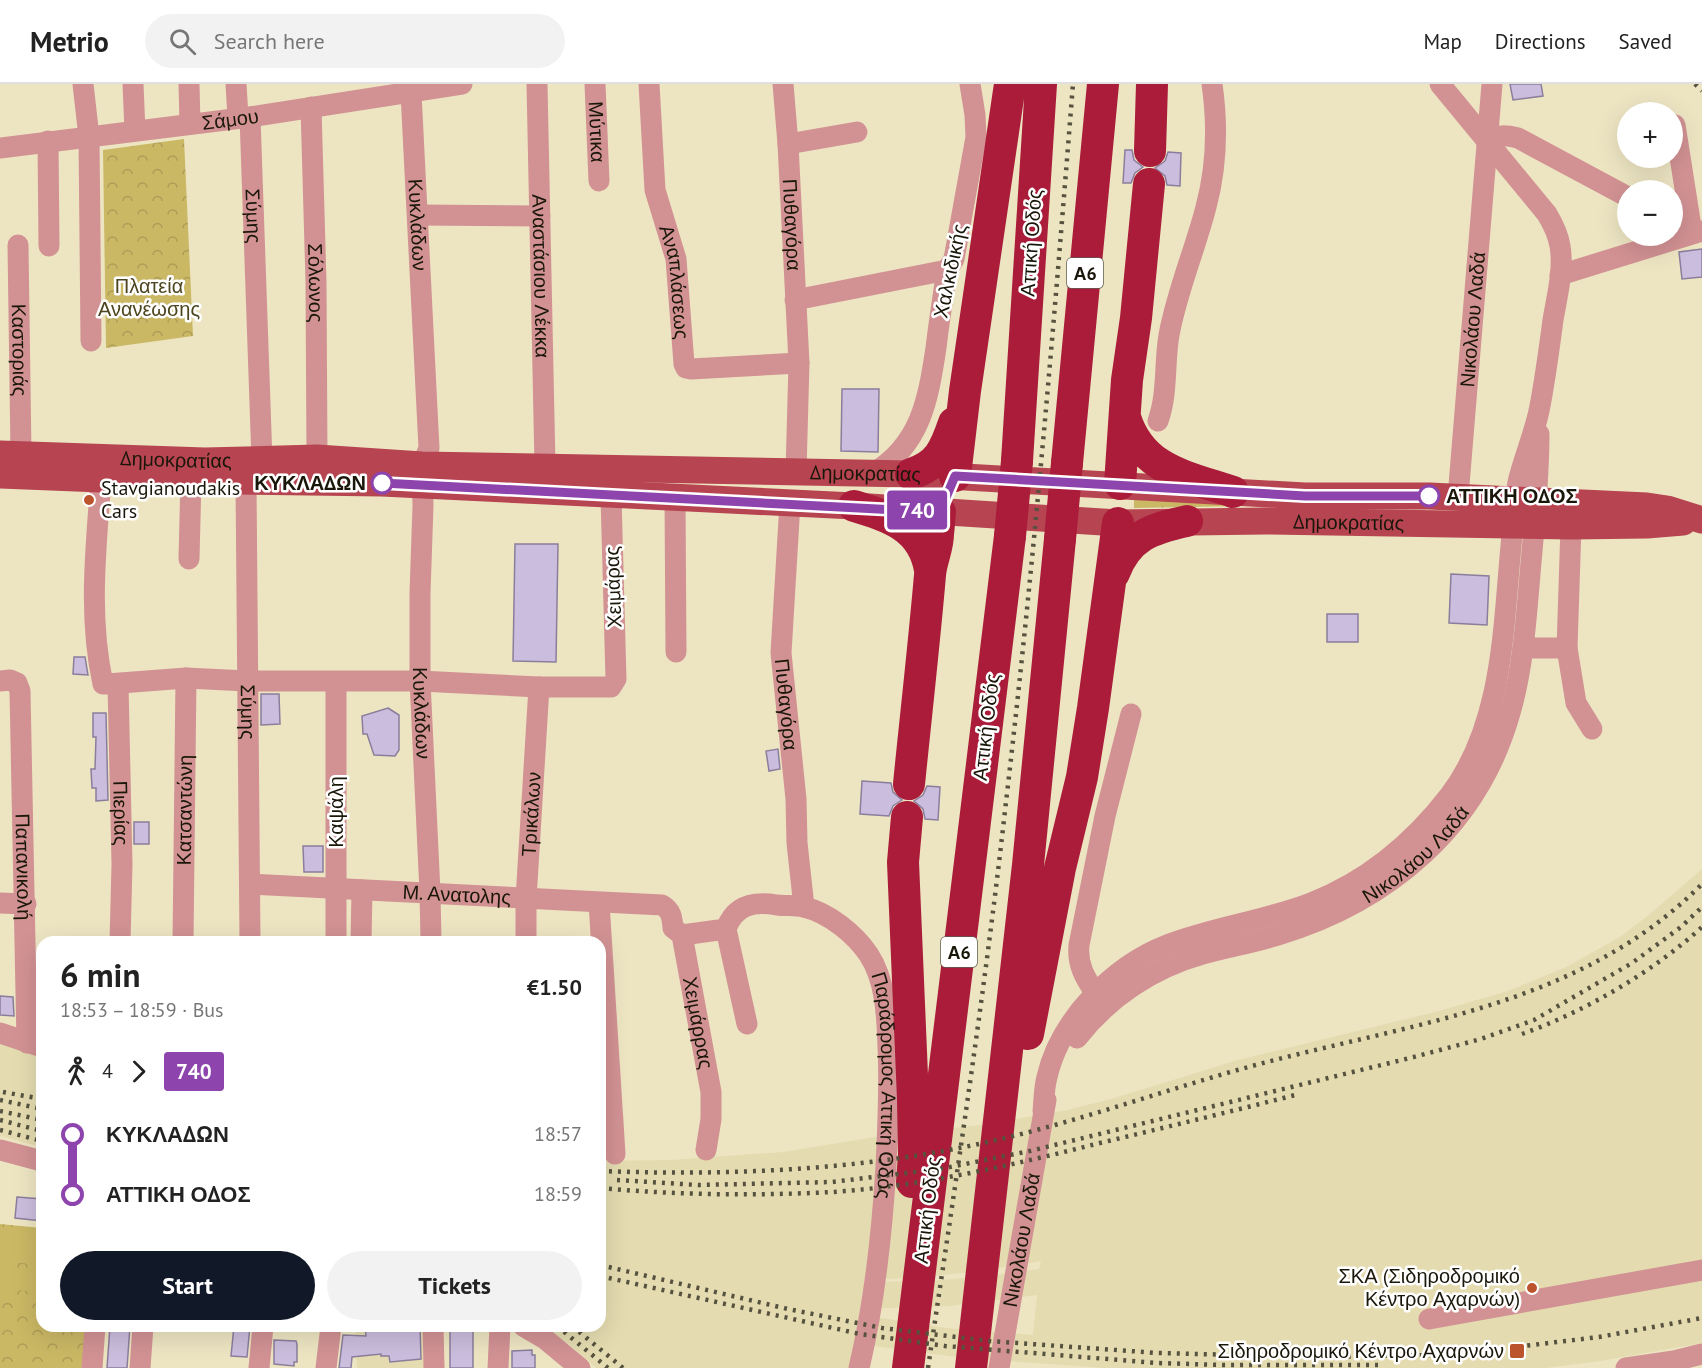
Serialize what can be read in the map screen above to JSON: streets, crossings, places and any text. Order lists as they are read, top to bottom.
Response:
{
  "streets": {
    "highway": ["Αττική Οδός", "Α6"],
    "main road": ["Δημοκρατίας"],
    "street": [
      "Σάμου",
      "Μύτικα",
      "Σύμης",
      "Πυθαγόρα",
      "Κυκλάδων",
      "Χαλκιδικής",
      "Αναστάσιου Λέκκα",
      "Σόλωνος",
      "Αναπλάσεως",
      "Νικολάου Λαδά",
      "Καστοριάς",
      "Χειμάρας",
      "Κατσαντώνη",
      "Καψάλη",
      "Πιερίας",
      "Τρικάλων",
      "Παπανικολή",
      "Μ. Ανατολης",
      "Χειμάρρας",
      "Παράδρομος Αττική Οδός"
    ]
  },
  "crossings": [
    ["Σάμου", "Σύμης"],
    ["Σάμου", "Κυκλάδων"],
    ["Σάμου", "Σόλωνος"],
    ["Σύμης", "Δημοκρατίας"],
    ["Σύμης", "Μ. Ανατολης"],
    ["Πυθαγόρα", "Αναπλάσεως"],
    ["Πυθαγόρα", "Δημοκρατίας"],
    ["Πυθαγόρα", "Παράδρομος Αττική Οδός"],
    ["Κυκλάδων", "Δημοκρατίας"],
    ["Κυκλάδων", "Μ. Ανατολης"],
    ["Χαλκιδικής", "Δημοκρατίας"],
    ["Αναστάσιου Λέκκα", "Δημοκρατίας"],
    ["Σόλωνος", "Δημοκρατίας"],
    ["Νικολάου Λαδά", "Δημοκρατίας"],
    ["Καστοριάς", "Δημοκρατίας"],
    ["Δημοκρατίας", "Χειμάρας"],
    ["Δημοκρατίας", "Πιερίας"],
    ["Χειμάρας", "Τρικάλων"],
    ["Καψάλη", "Μ. Ανατολης"],
    ["Τρικάλων", "Μ. Ανατολης"],
    ["Μ. Ανατολης", "Χειμάρρας"]
  ],
  "parks": ["Πλατεία Ανανέωσης"],
  "places": {
    "other": [
      "ΚΥΚΛΑΔΩΝ",
      "ΑΤΤΙΚΗ ΟΔΟΣ",
      "Stavgianoudakis Cars",
      "ΣΚΑ (Σιδηροδρομικό Κέντρο Αχαρνών)"
    ],
    "transit": ["Σιδηροδρομικό Κέντρο Αχαρνών"]
  },
  "lines": ["bus line 740"],
  "page": {
    "header": "Metrio",
    "search": "Search here",
    "nav": ["Map", "Directions", "Saved"],
    "on_map": "740",
    "map_buttons": ["+", "−"],
    "heading": ["6 min", "18:53 – 18:59 · Bus", "€1.50"],
    "legs": ["4", "740"],
    "list": [
      {
        "name": "ΚΥΚΛΑΔΩΝ",
        "value": "18:57"
      },
      {
        "name": "ΑΤΤΙΚΗ ΟΔΟΣ",
        "value": "18:59"
      }
    ],
    "buttons": ["Start", "Tickets"]
  }
}
